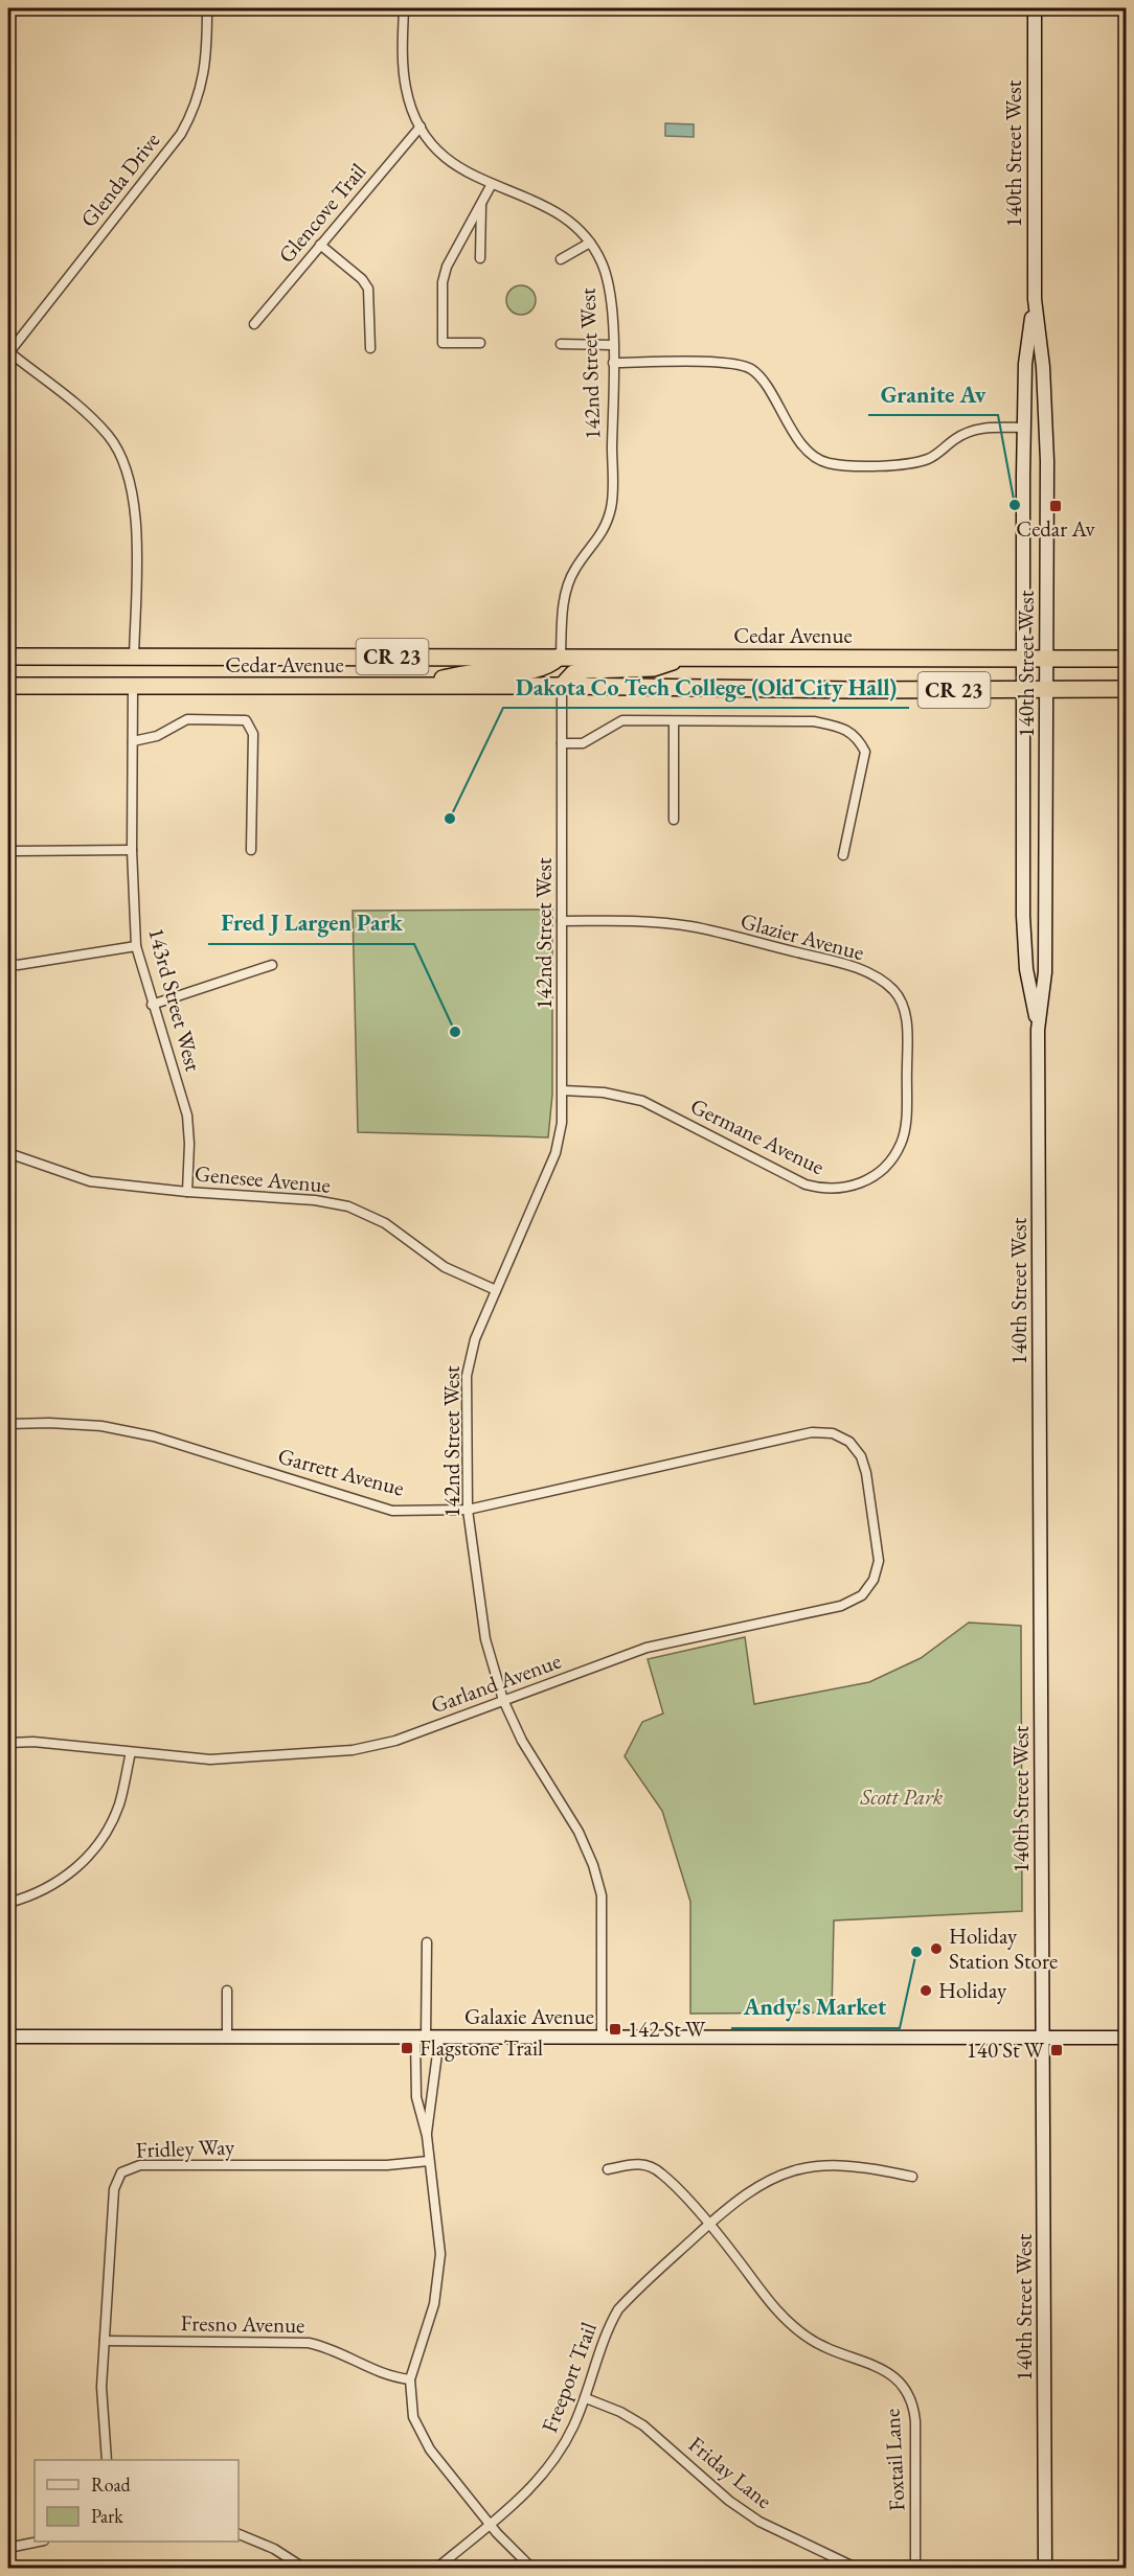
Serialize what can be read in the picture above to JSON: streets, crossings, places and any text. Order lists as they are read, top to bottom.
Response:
{
  "streets": {
    "highway": ["Cedar Avenue", "CR 23"],
    "street": [
      "140th Street West",
      "Glenda Drive",
      "Glencove Trail",
      "142nd Street West",
      "Glazier Avenue",
      "143rd Street West",
      "Germane Avenue",
      "Genesee Avenue",
      "Garrett Avenue",
      "Garland Avenue",
      "Galaxie Avenue",
      "Fridley Way",
      "Fresno Avenue",
      "Freeport Trail",
      "Foxtail Lane",
      "Friday Lane"
    ]
  },
  "crossings": [
    ["140th Street West", "Cedar Avenue"],
    ["140th Street West", "Galaxie Avenue"],
    ["Glencove Trail", "142nd Street West"],
    ["142nd Street West", "Cedar Avenue"],
    ["142nd Street West", "Glazier Avenue"],
    ["142nd Street West", "Germane Avenue"],
    ["142nd Street West", "Genesee Avenue"],
    ["142nd Street West", "Garrett Avenue"],
    ["142nd Street West", "Garland Avenue"],
    ["142nd Street West", "Galaxie Avenue"],
    ["Cedar Avenue", "143rd Street West"],
    ["Glazier Avenue", "Germane Avenue"],
    ["143rd Street West", "Genesee Avenue"],
    ["Garrett Avenue", "Garland Avenue"],
    ["Fridley Way", "Fresno Avenue"],
    ["Freeport Trail", "Foxtail Lane"],
    ["Freeport Trail", "Friday Lane"]
  ],
  "parks": ["Scott Park"],
  "places": {
    "other": [
      "Granite Av",
      "Dakota Co Tech College (Old City Hall)",
      "Fred J Largen Park",
      "Holiday Station Store",
      "Andy's Market",
      "Holiday"
    ],
    "transit": [
      "Cedar Av",
      "142 St W",
      "Flagstone Trail",
      "140 St W"
    ]
  },
  "legend": ["Road", "Park"]
}
